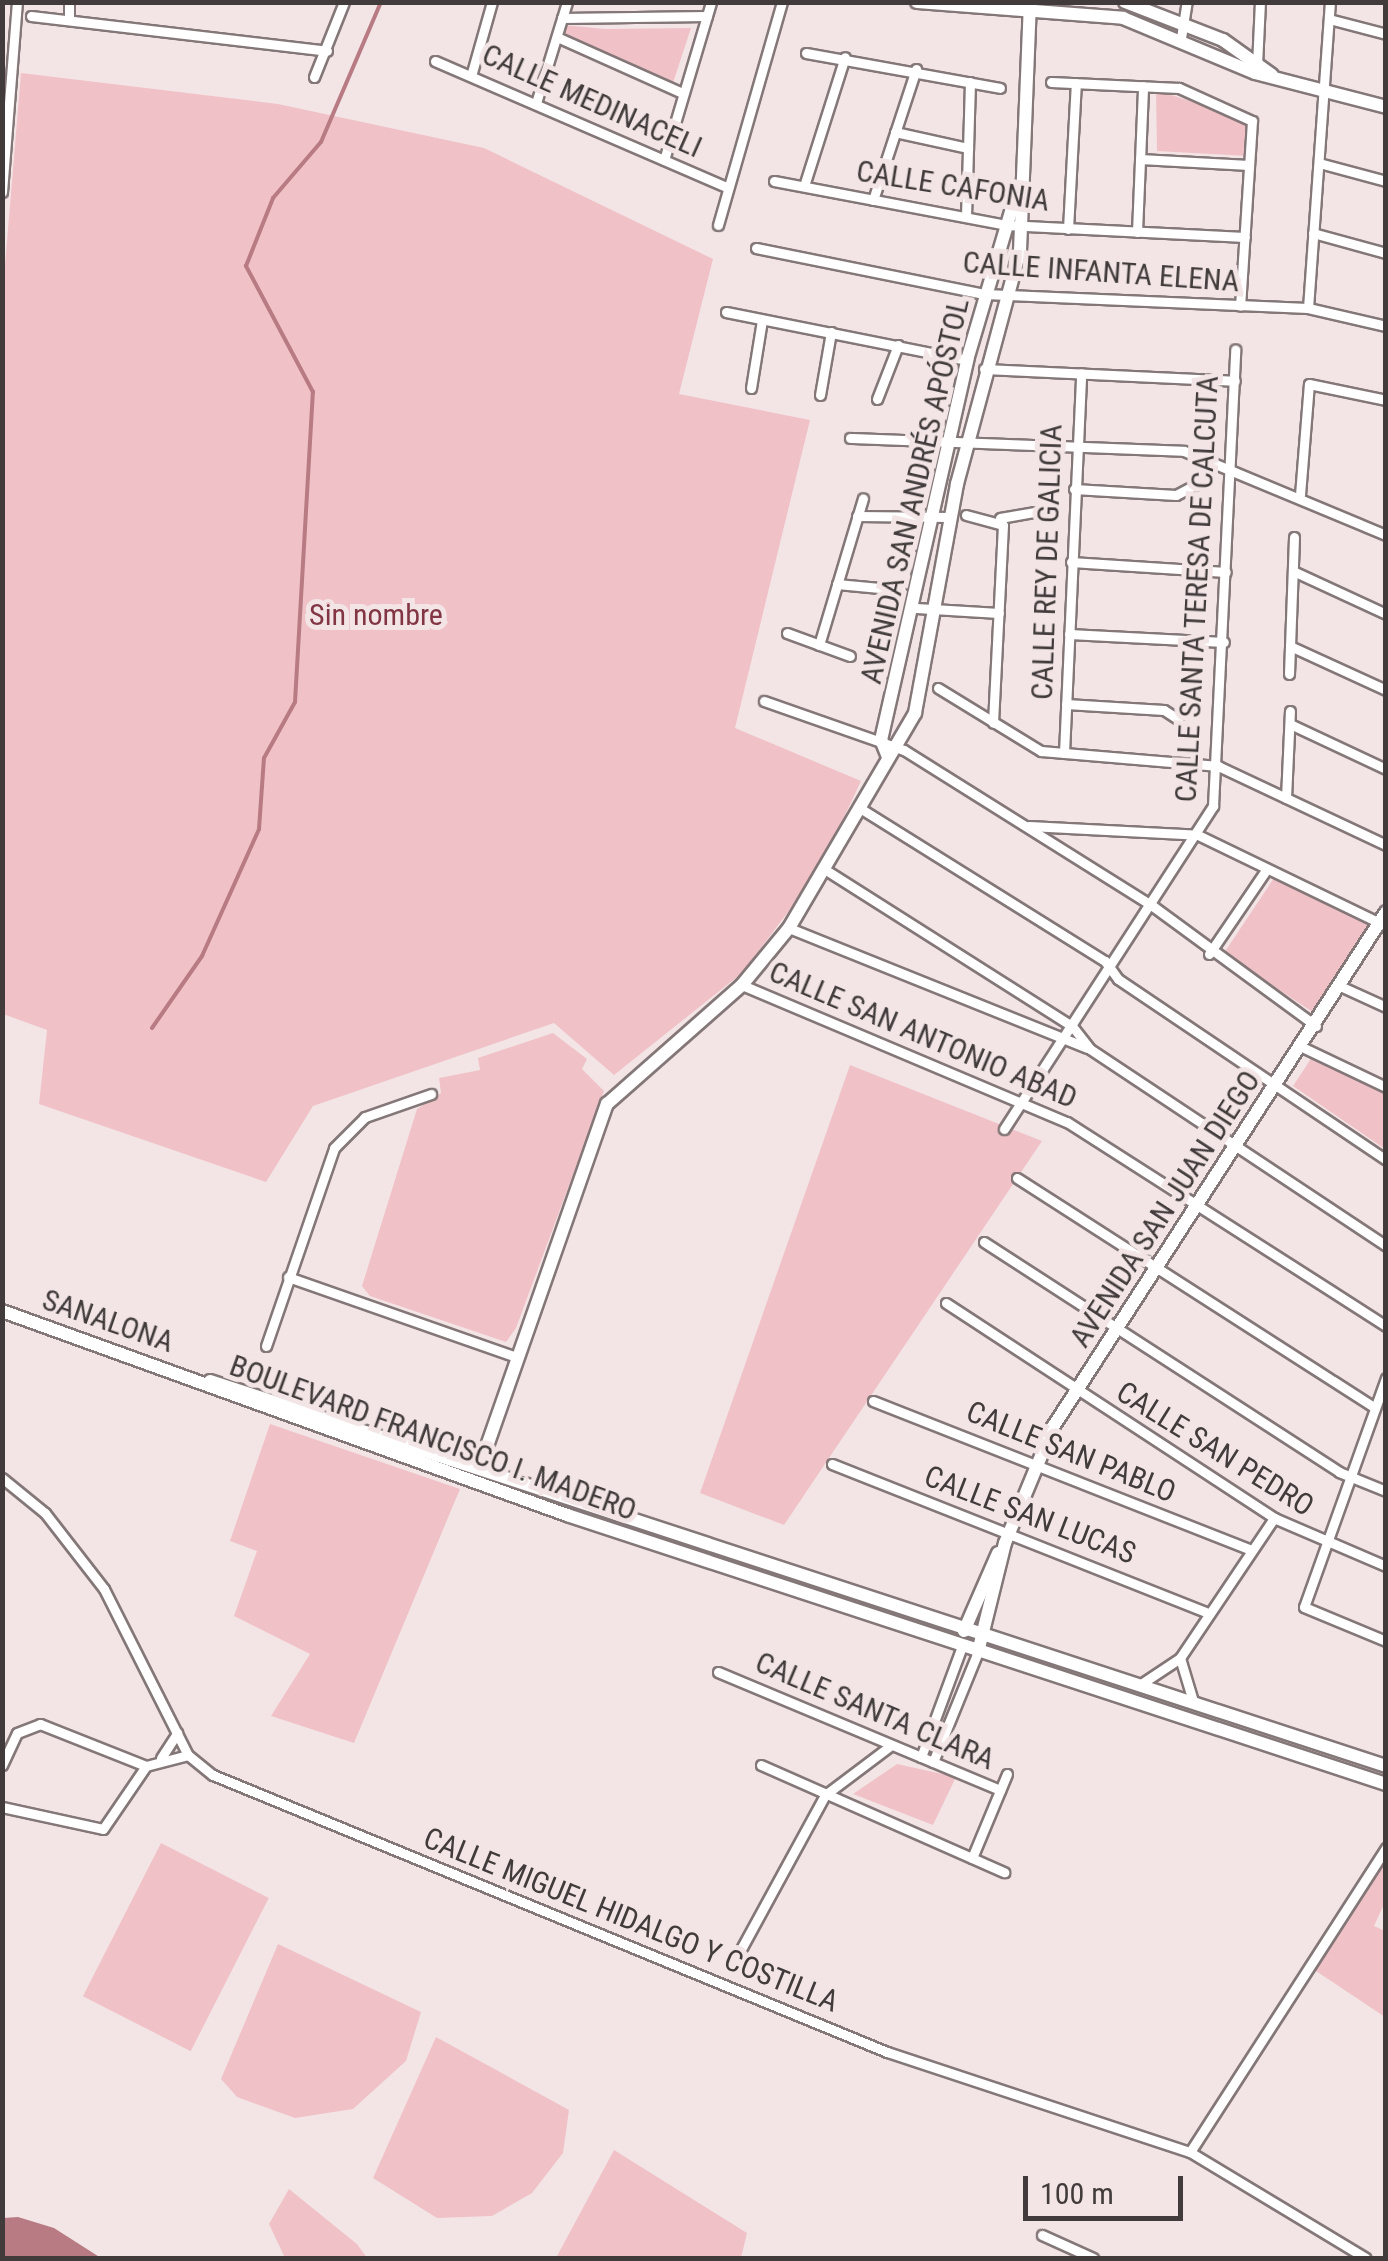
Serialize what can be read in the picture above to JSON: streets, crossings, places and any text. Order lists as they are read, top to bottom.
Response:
{
  "streets": {
    "street": [
      "CALLE MEDINACELI",
      "CALLE CAFONIA",
      "CALLE INFANTA ELENA",
      "AVENIDA SAN ANDRÉS APÓSTOL",
      "CALLE REY DE GALICIA",
      "CALLE SANTA TERESA DE CALCUTA",
      "CALLE SAN ANTONIO ABAD",
      "AVENIDA SAN JUAN DIEGO",
      "SANALONA",
      "BOULEVARD FRANCISCO I. MADERO",
      "CALLE SAN PEDRO",
      "CALLE SAN PABLO",
      "CALLE SAN LUCAS",
      "CALLE SANTA CLARA",
      "CALLE MIGUEL HIDALGO Y COSTILLA"
    ]
  },
  "crossings": [
    ["CALLE CAFONIA", "AVENIDA SAN ANDRÉS APÓSTOL"],
    ["CALLE INFANTA ELENA", "AVENIDA SAN ANDRÉS APÓSTOL"],
    ["AVENIDA SAN ANDRÉS APÓSTOL", "CALLE SAN ANTONIO ABAD"],
    ["AVENIDA SAN ANDRÉS APÓSTOL", "BOULEVARD FRANCISCO I. MADERO"],
    ["CALLE SANTA TERESA DE CALCUTA", "CALLE SAN ANTONIO ABAD"],
    ["CALLE SAN ANTONIO ABAD", "AVENIDA SAN JUAN DIEGO"],
    ["AVENIDA SAN JUAN DIEGO", "BOULEVARD FRANCISCO I. MADERO"],
    ["AVENIDA SAN JUAN DIEGO", "CALLE SAN PEDRO"],
    ["AVENIDA SAN JUAN DIEGO", "CALLE SAN PABLO"],
    ["AVENIDA SAN JUAN DIEGO", "CALLE SAN LUCAS"],
    ["SANALONA", "BOULEVARD FRANCISCO I. MADERO"]
  ],
  "parks": ["Sin nombre"],
  "scale_bar": "100 m"
}
